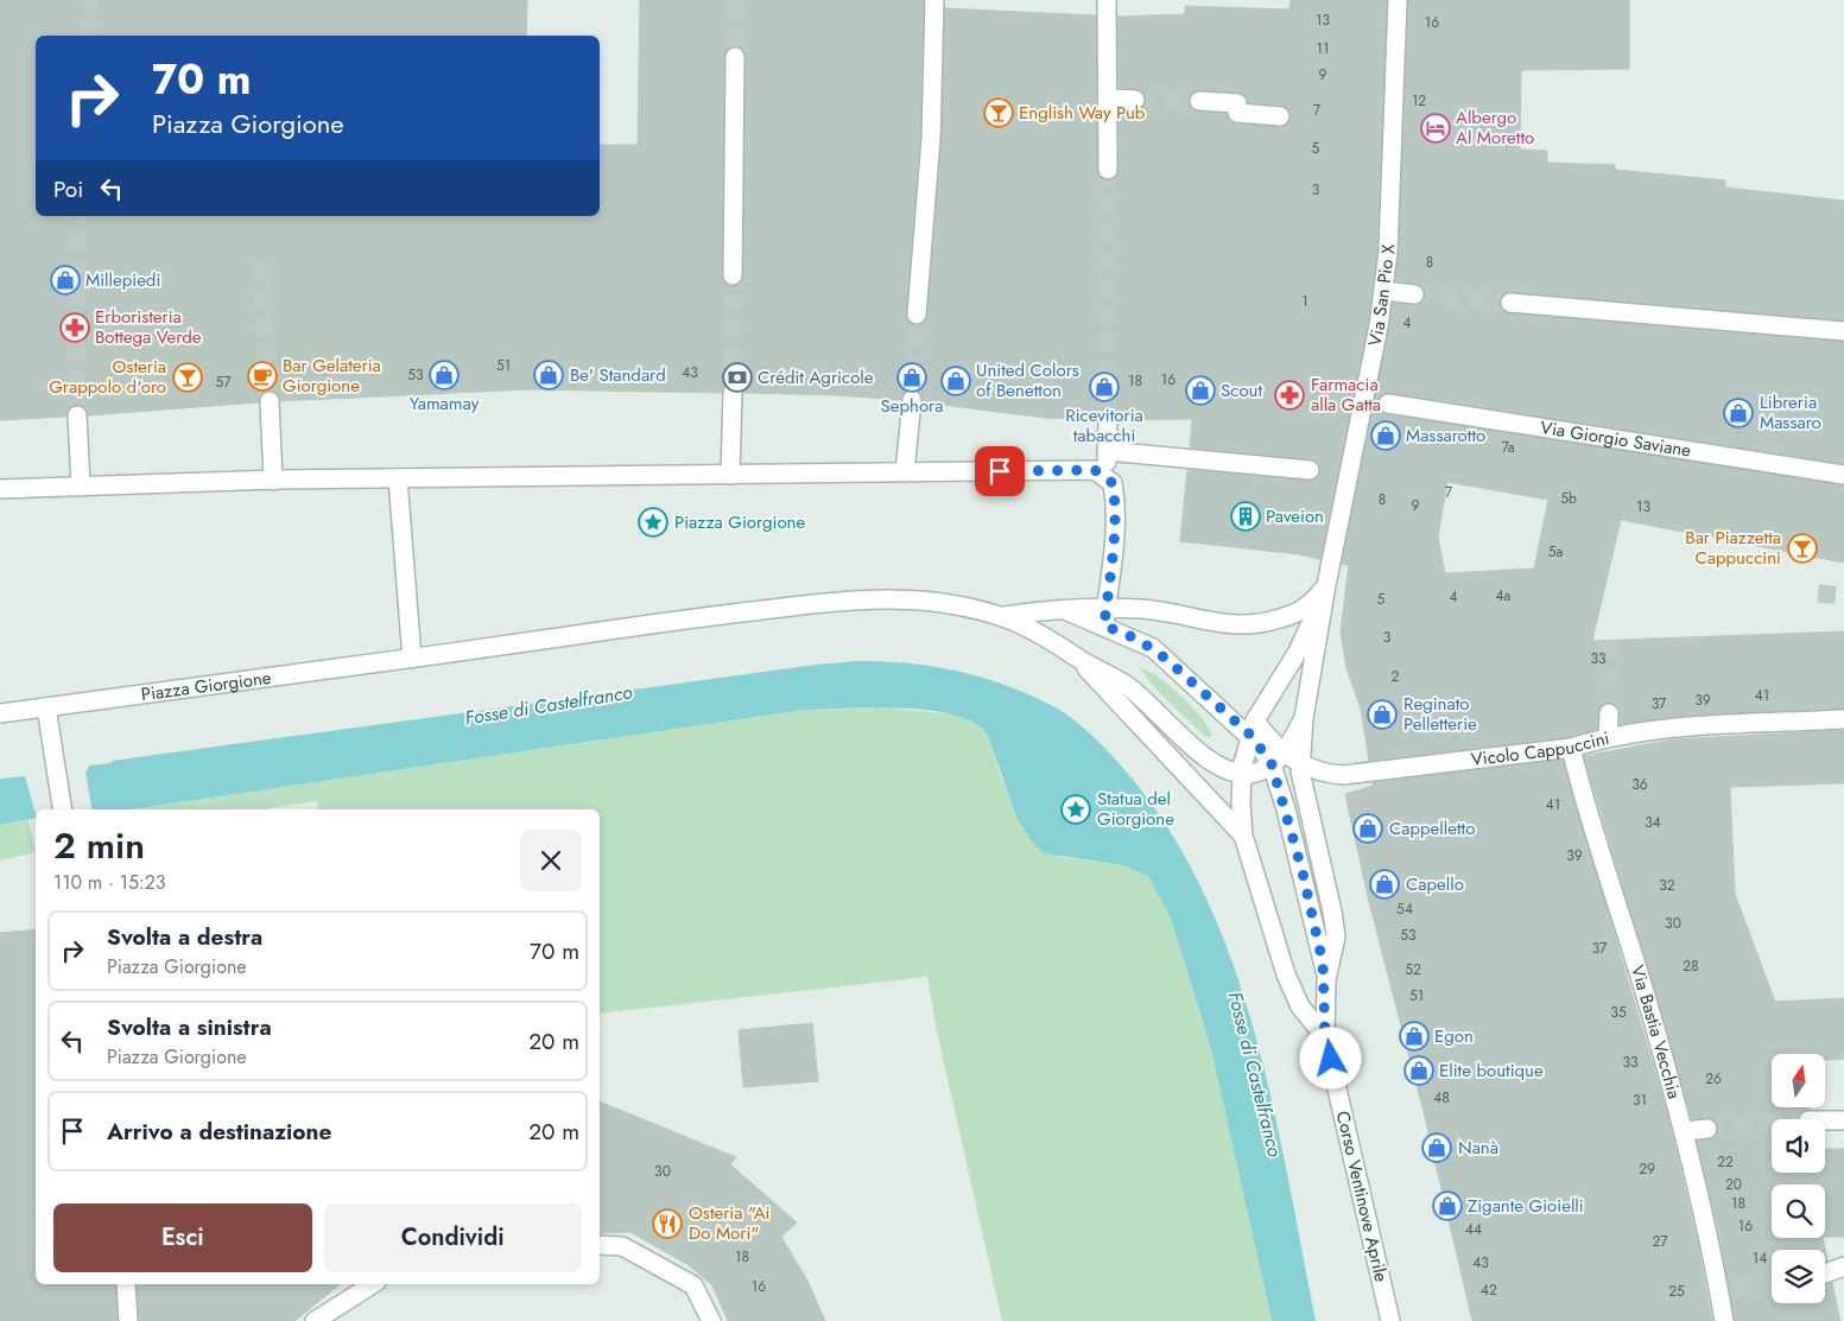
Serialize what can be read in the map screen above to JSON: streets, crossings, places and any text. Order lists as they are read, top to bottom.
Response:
{
  "streets": {
    "street": [
      "Via San Pio X",
      "Via Giorgio Saviane",
      "Piazza Giorgione",
      "Vicolo Cappuccini",
      "Via Bastia Vecchia",
      "Corso Ventinove Aprile"
    ]
  },
  "crossings": [
    ["Vicolo Cappuccini", "Via Bastia Vecchia"]
  ],
  "water": ["Fosse di Castelfranco"],
  "places": {
    "bar": ["English Way Pub", "Osteria Grappolo d'oro", "Bar Piazzetta Cappuccini"],
    "hotel": ["Albergo Al Moretto"],
    "shop": [
      "Millepiedi",
      "Yamamay",
      "Be' Standard",
      "Sephora",
      "United Colors of Benetton",
      "Ricevitoria tabacchi",
      "Scout",
      "Libreria Massaro",
      "Massarotto",
      "Reginato Pelletterie",
      "Cappelletto",
      "Capello",
      "Egon",
      "Elite boutique",
      "Nanà",
      "Zigante Gioielli"
    ],
    "pharmacy": ["Erboristeria Bottega Verde", "Farmacia alla Gatta"],
    "cafe": ["Bar Gelateria Giorgione"],
    "bank": ["Crédit Agricole"],
    "building": ["Paveion"],
    "place": ["Piazza Giorgione", "Statua del Giorgione"],
    "restaurant": ["Osteria \"Ai Do Mori\""]
  },
  "house_numbers": [
    "13",
    "16",
    "11",
    "9",
    "12",
    "7",
    "5",
    "3",
    "8",
    "1",
    "4",
    "51",
    "43",
    "53",
    "16",
    "18",
    "57",
    "7a",
    "7",
    "5b",
    "8",
    "9",
    "13",
    "5a",
    "4a",
    "4",
    "5",
    "3",
    "33",
    "2",
    "41",
    "39",
    "37",
    "36",
    "41",
    "34",
    "39",
    "32",
    "54",
    "30",
    "53",
    "37",
    "28",
    "52",
    "51",
    "35",
    "33",
    "26",
    "48",
    "31",
    "22",
    "29",
    "30",
    "20",
    "18",
    "16",
    "44",
    "27",
    "18",
    "14",
    "43",
    "16",
    "42",
    "25"
  ],
  "north": "top",
  "page": {
    "turn": ["70 m", "Piazza Giorgione"],
    "then": "Poi",
    "heading": ["2 min", "110 m · 15:23"],
    "list": [
      {
        "name": "Svolta a destra",
        "note": "Piazza Giorgione",
        "value": "70 m"
      },
      {
        "name": "Svolta a sinistra",
        "note": "Piazza Giorgione",
        "value": "20 m"
      },
      {
        "name": "Arrivo a destinazione",
        "value": "20 m"
      }
    ],
    "buttons": ["Esci", "Condividi"]
  }
}
